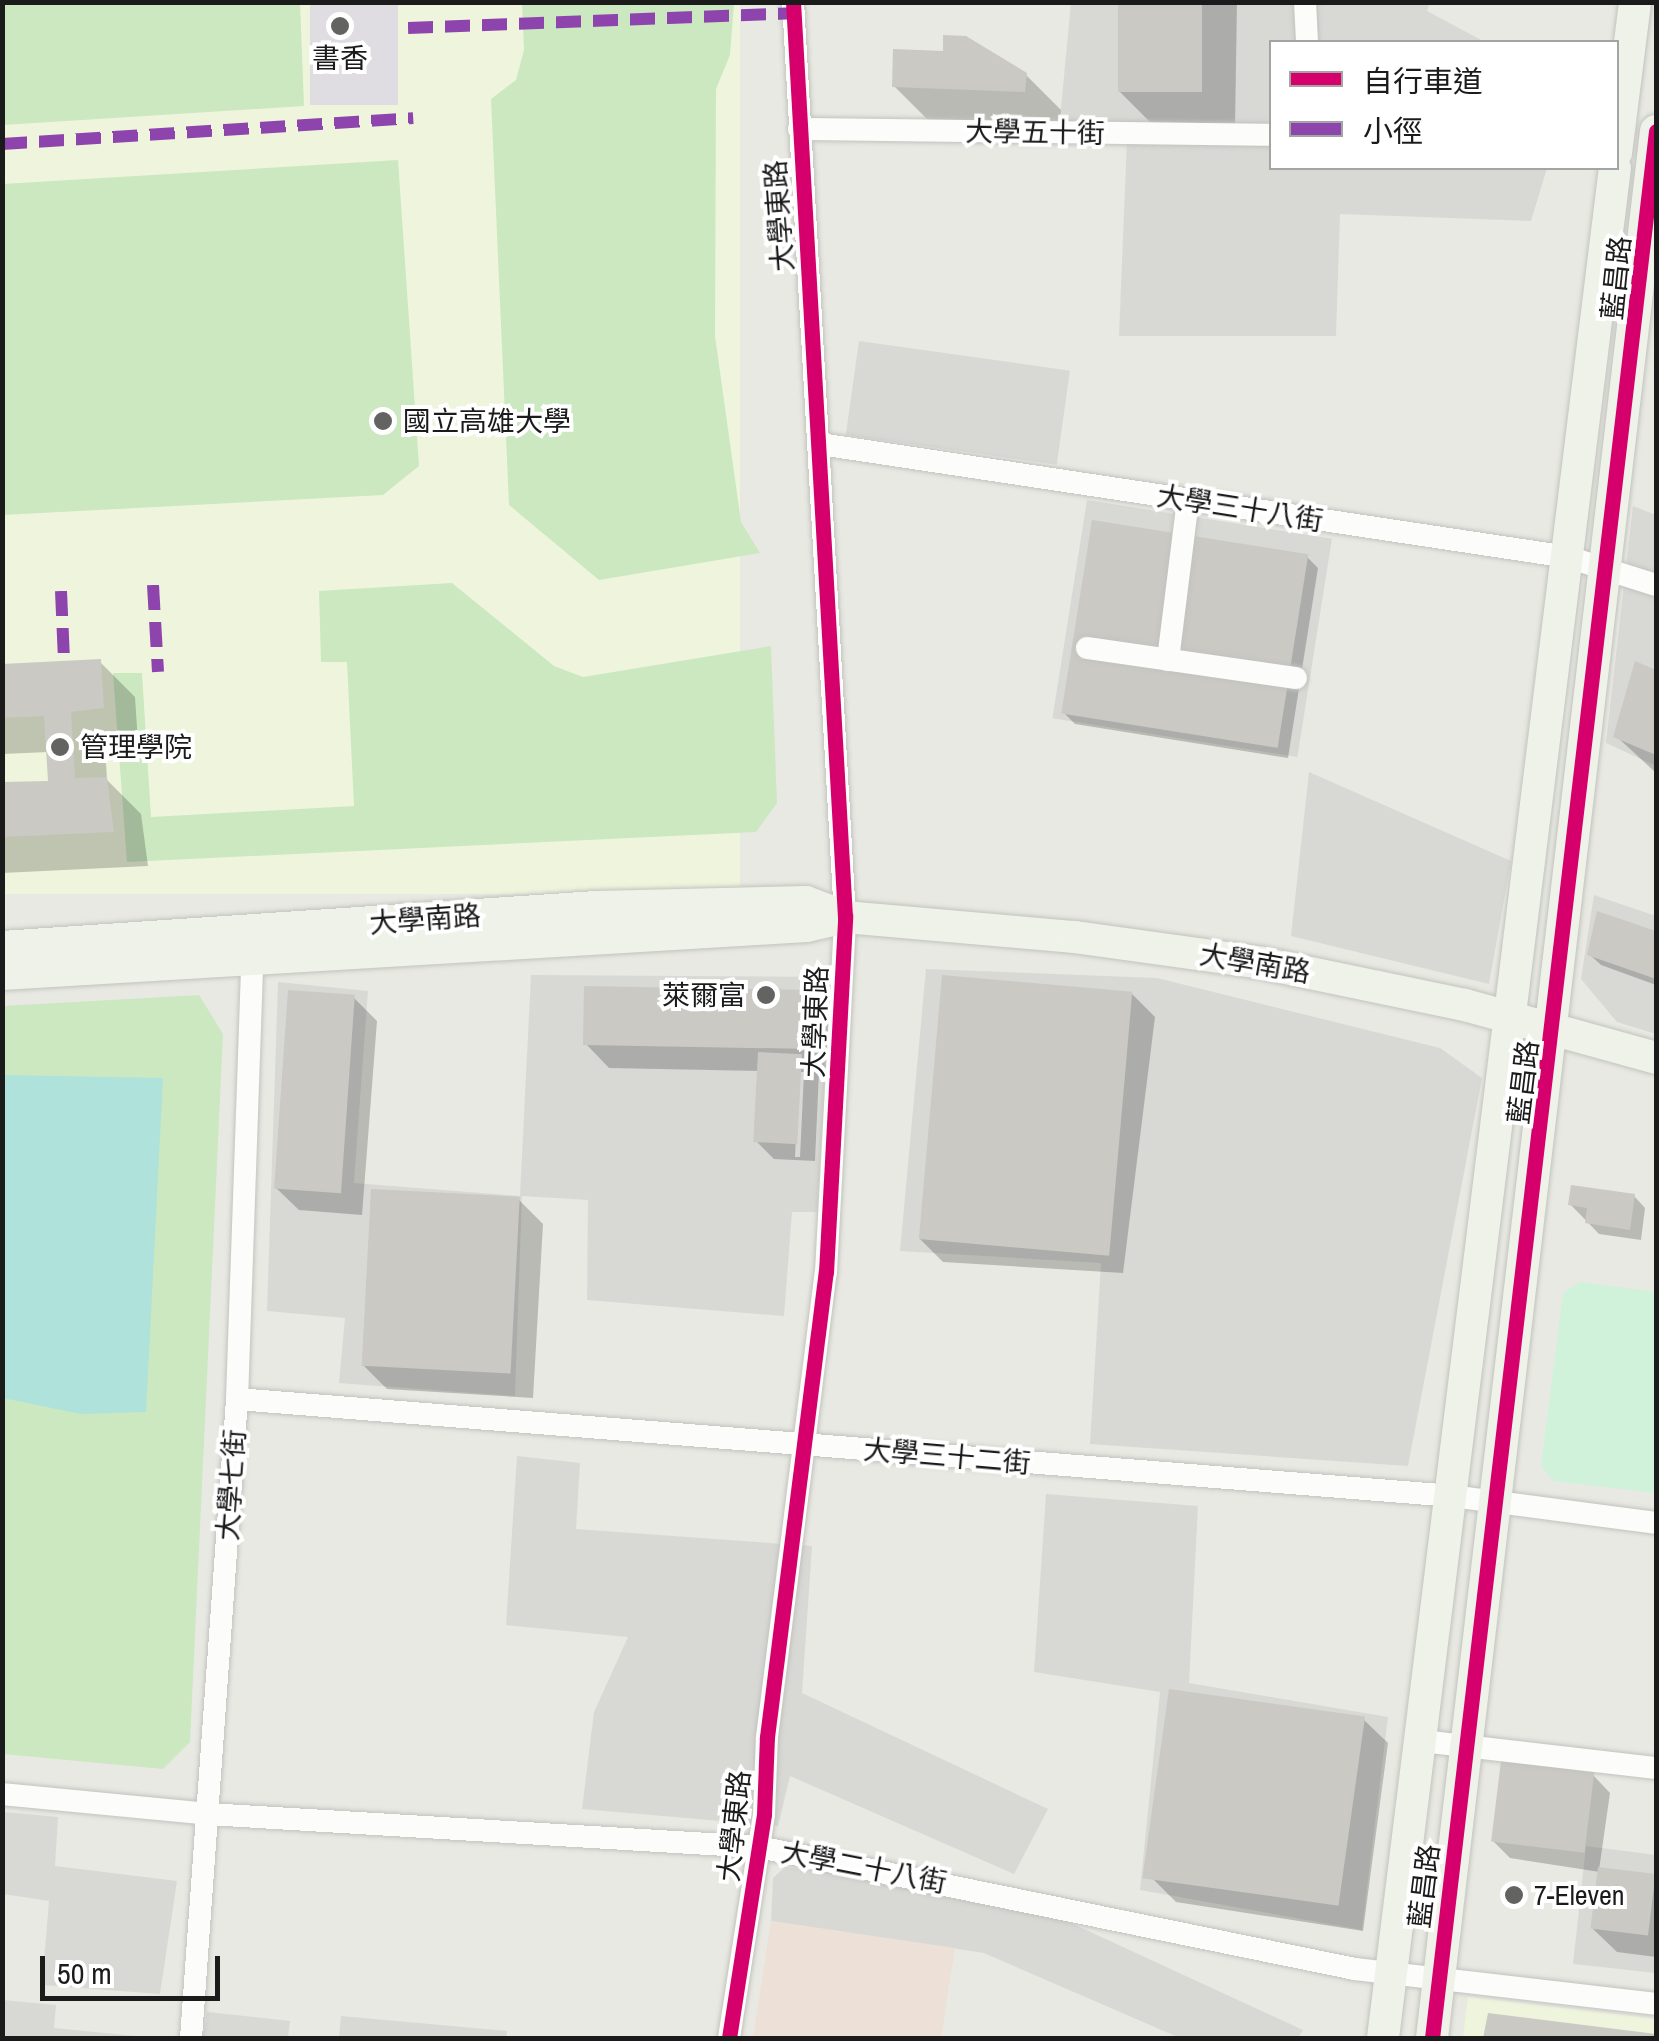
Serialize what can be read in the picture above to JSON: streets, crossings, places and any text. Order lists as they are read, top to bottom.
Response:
{
  "streets": {
    "street": [
      "大學五十街",
      "大學東路",
      "藍昌路",
      "大學三十八街",
      "大學南路",
      "大學三十二街",
      "大學七街",
      "大學二十八街"
    ]
  },
  "crossings": [
    ["大學五十街", "大學東路"],
    ["大學東路", "大學三十八街"],
    ["大學東路", "大學南路"],
    ["大學東路", "大學三十二街"],
    ["大學東路", "大學二十八街"],
    ["藍昌路", "大學三十八街"],
    ["藍昌路", "大學南路"],
    ["藍昌路", "大學三十二街"],
    ["藍昌路", "大學二十八街"],
    ["大學南路", "大學七街"],
    ["大學三十二街", "大學七街"],
    ["大學七街", "大學二十八街"]
  ],
  "places": [
    "書香",
    "國立高雄大學",
    "管理學院",
    "萊爾富",
    "7-Eleven"
  ],
  "legend": ["自行車道", "小徑"],
  "scale_bar": "50 m"
}
